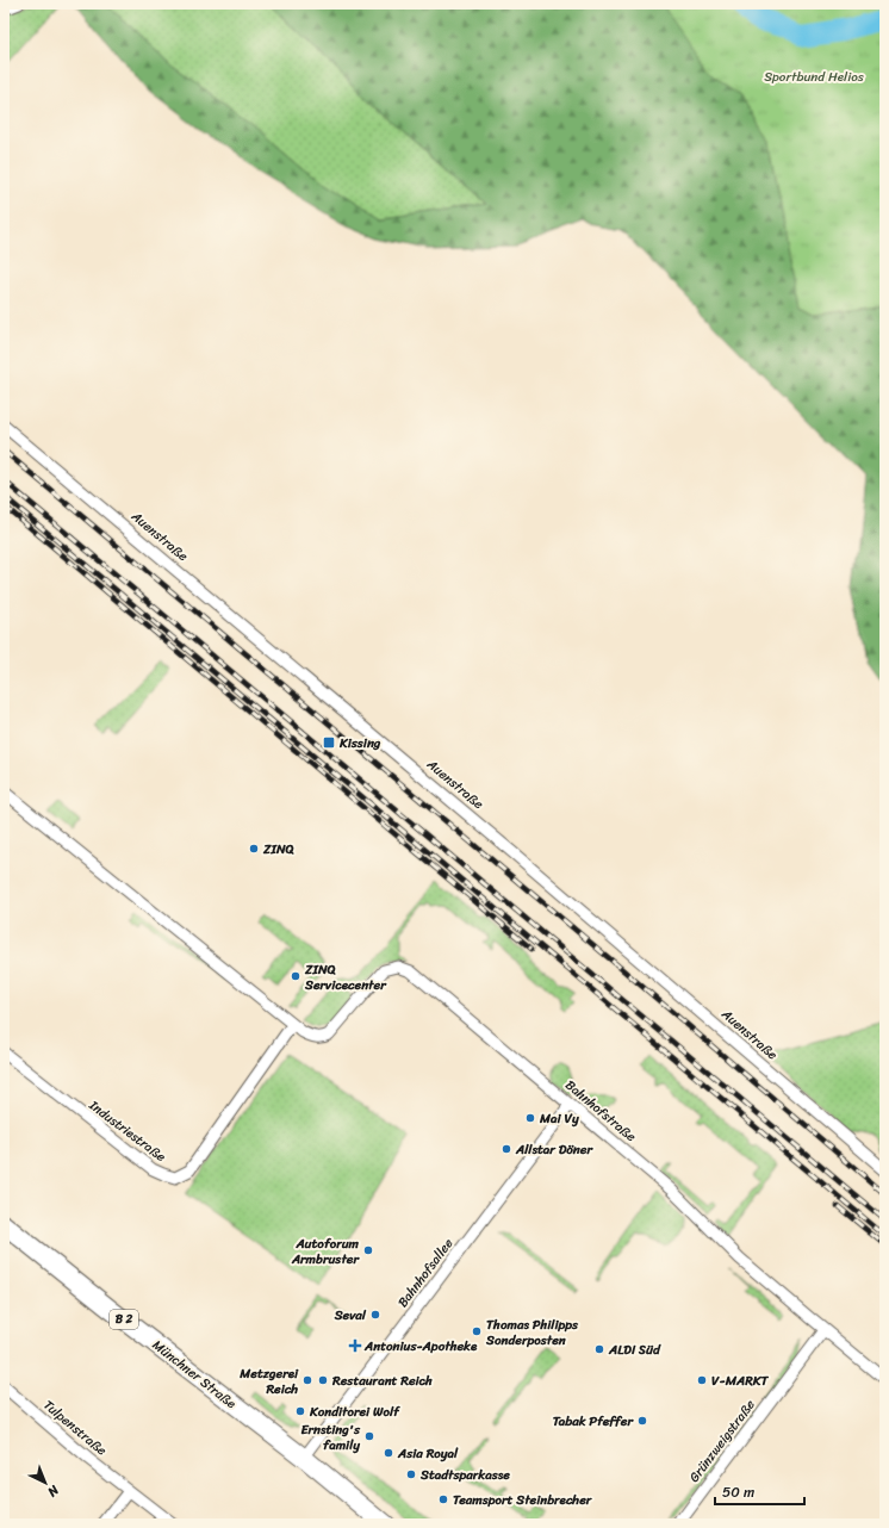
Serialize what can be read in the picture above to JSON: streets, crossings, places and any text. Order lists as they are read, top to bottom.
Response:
{
  "streets": {
    "main road": ["B 2", "Münchner Straße"],
    "street": [
      "Auenstraße",
      "Bahnhofstraße",
      "Industriestraße",
      "Bahnhofsallee",
      "Tulpenstraße",
      "Grünzweigstraße"
    ]
  },
  "crossings": [
    ["Bahnhofstraße", "Industriestraße"],
    ["Bahnhofstraße", "Bahnhofsallee"],
    ["Bahnhofstraße", "Grünzweigstraße"],
    ["Bahnhofsallee", "Münchner Straße"]
  ],
  "parks": ["Sportbund Helios"],
  "places": {
    "transit": ["Kissing"],
    "other": [
      "ZINQ",
      "ZINQ Servicecenter",
      "Mai Vy",
      "Allstar Döner",
      "Autoforum Armbruster",
      "Seval",
      "Thomas Philipps Sonderposten",
      "ALDI Süd",
      "Metzgerei Reich",
      "Restaurant Reich",
      "V-MARKT",
      "Konditorei Wolf",
      "Tabak Pfeffer",
      "Ernsting's family",
      "Asia Royal",
      "Stadtsparkasse",
      "Teamsport Steinbrecher"
    ],
    "health": ["Antonius-Apotheke"]
  },
  "scale_bar": "50 m",
  "north": "bottom right"
}
